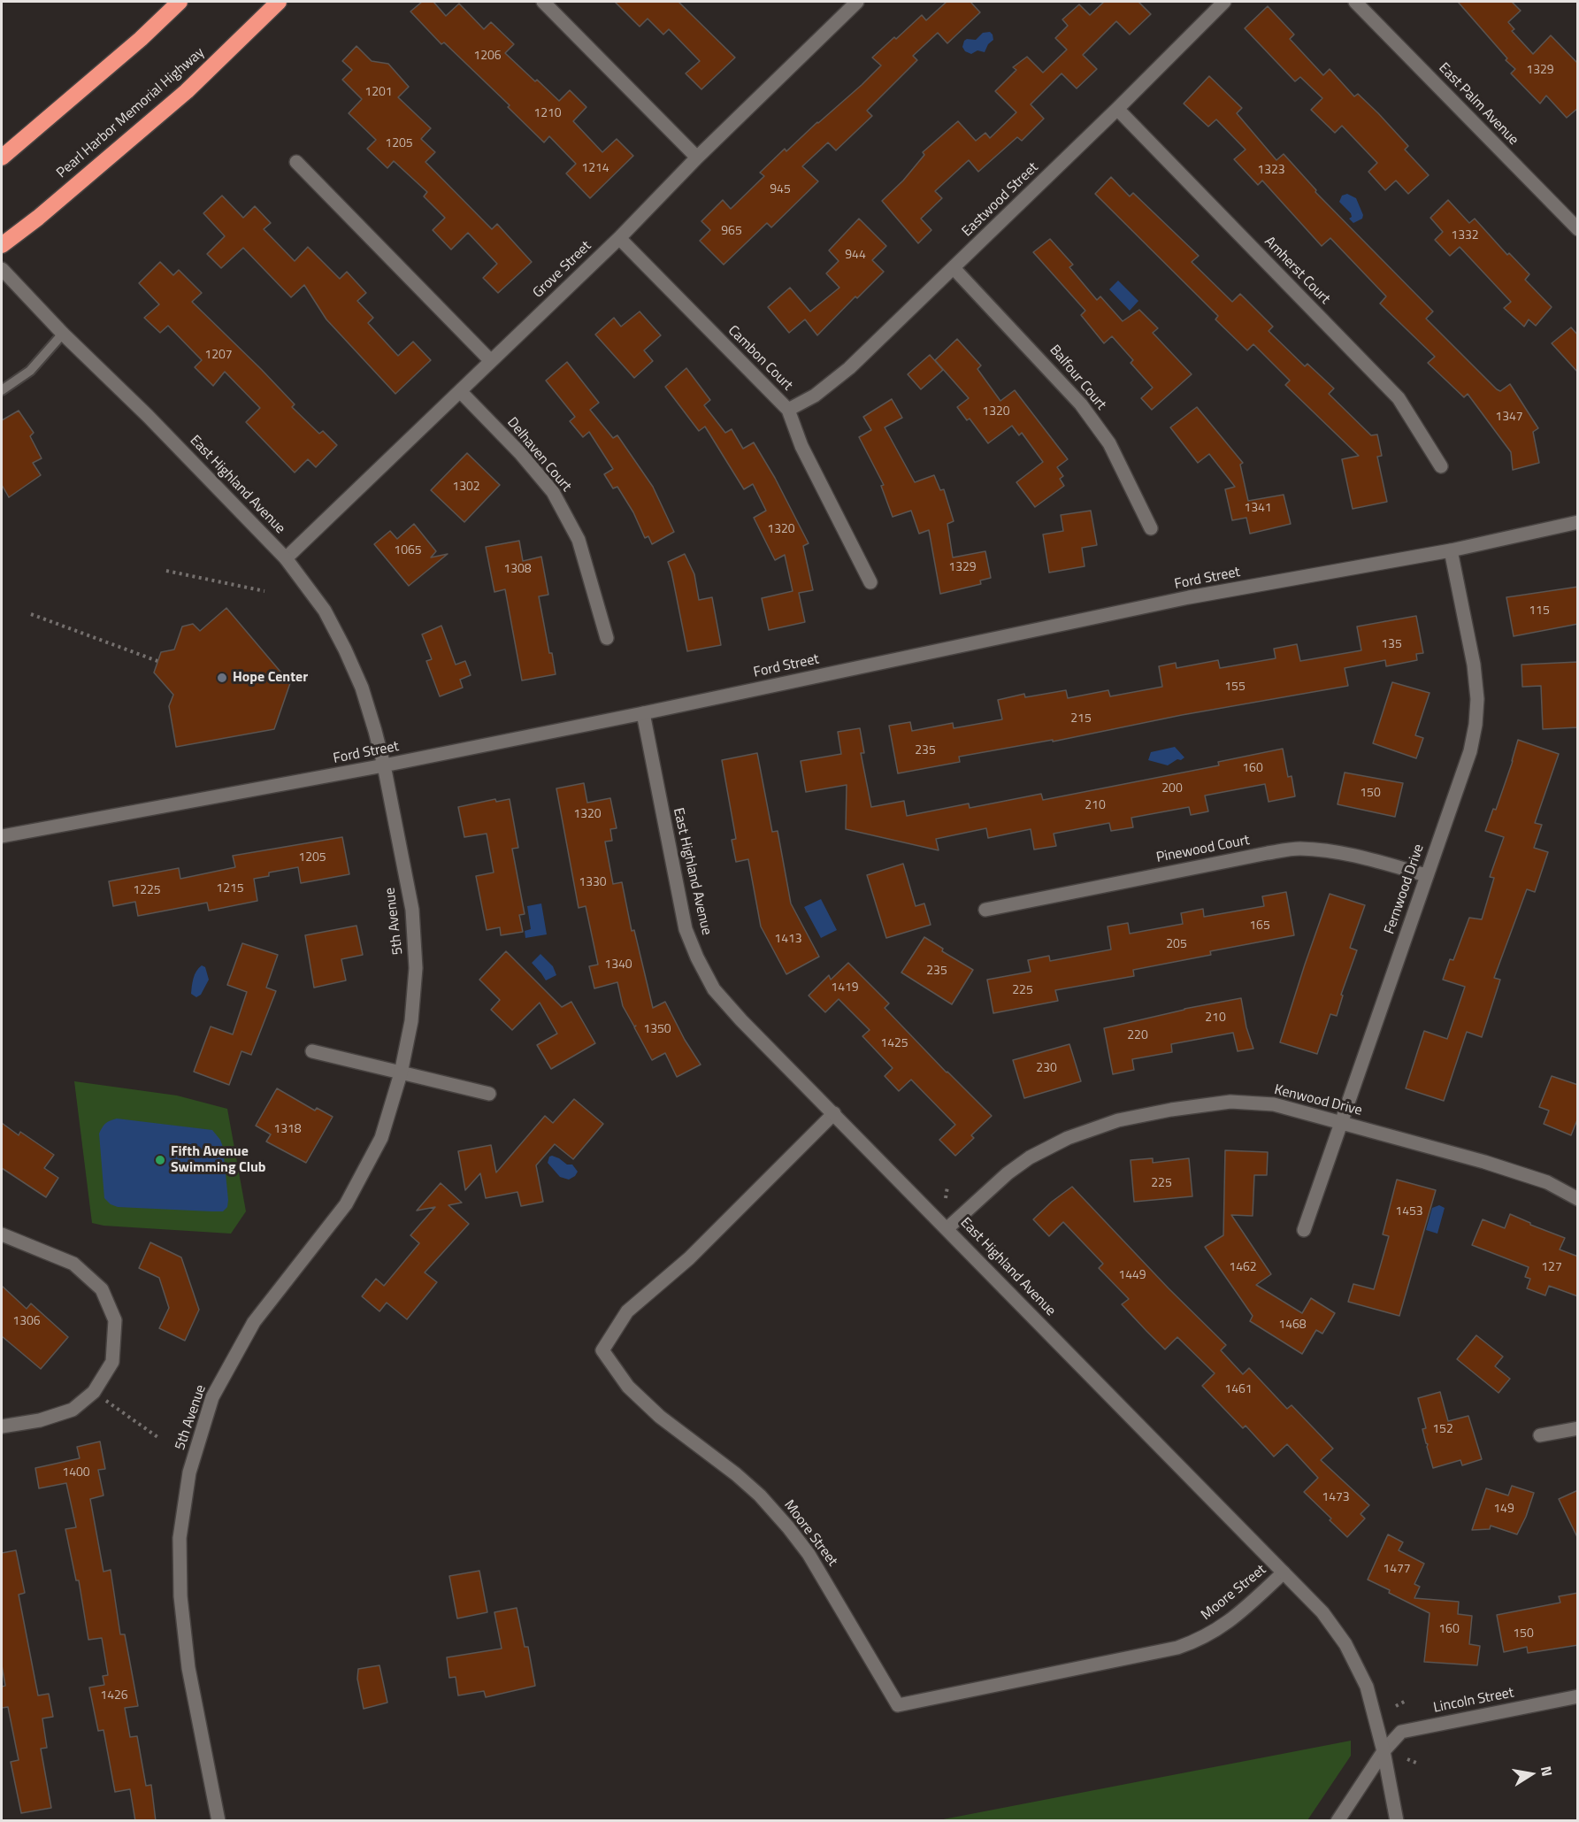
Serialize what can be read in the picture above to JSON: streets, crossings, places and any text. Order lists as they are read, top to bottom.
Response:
{
  "streets": {
    "highway": ["Pearl Harbor Memorial Highway"],
    "street": [
      "East Palm Avenue",
      "Eastwood Street",
      "Grove Street",
      "Amherst Court",
      "Cambon Court",
      "Balfour Court",
      "Delhaven Court",
      "East Highland Avenue",
      "Ford Street",
      "Pinewood Court",
      "Fernwood Drive",
      "5th Avenue",
      "Kenwood Drive",
      "Moore Street",
      "Lincoln Street"
    ]
  },
  "crossings": [
    ["Eastwood Street", "Amherst Court"],
    ["Eastwood Street", "Cambon Court"],
    ["Eastwood Street", "Balfour Court"],
    ["Grove Street", "Cambon Court"],
    ["Grove Street", "Delhaven Court"],
    ["Grove Street", "East Highland Avenue"],
    ["East Highland Avenue", "Ford Street"],
    ["East Highland Avenue", "5th Avenue"],
    ["East Highland Avenue", "Kenwood Drive"],
    ["East Highland Avenue", "Moore Street"],
    ["East Highland Avenue", "Lincoln Street"],
    ["Ford Street", "Fernwood Drive"],
    ["Ford Street", "5th Avenue"],
    ["Pinewood Court", "Fernwood Drive"],
    ["Fernwood Drive", "Kenwood Drive"]
  ],
  "places": ["Hope Center", "Fifth Avenue Swimming Club"],
  "house_numbers": [
    "1206",
    "1329",
    "1201",
    "1210",
    "1205",
    "1214",
    "1323",
    "945",
    "965",
    "1332",
    "944",
    "1207",
    "1320",
    "1347",
    "1302",
    "1341",
    "1320",
    "1065",
    "1329",
    "1308",
    "115",
    "135",
    "155",
    "215",
    "235",
    "160",
    "200",
    "150",
    "210",
    "1320",
    "1205",
    "1330",
    "1215",
    "1225",
    "165",
    "1413",
    "205",
    "1340",
    "235",
    "1419",
    "225",
    "210",
    "1350",
    "220",
    "1425",
    "230",
    "1318",
    "225",
    "1453",
    "1462",
    "127",
    "1449",
    "1306",
    "1468",
    "1461",
    "152",
    "1400",
    "1473",
    "149",
    "1477",
    "160",
    "150",
    "1426"
  ],
  "north": "right"
}
